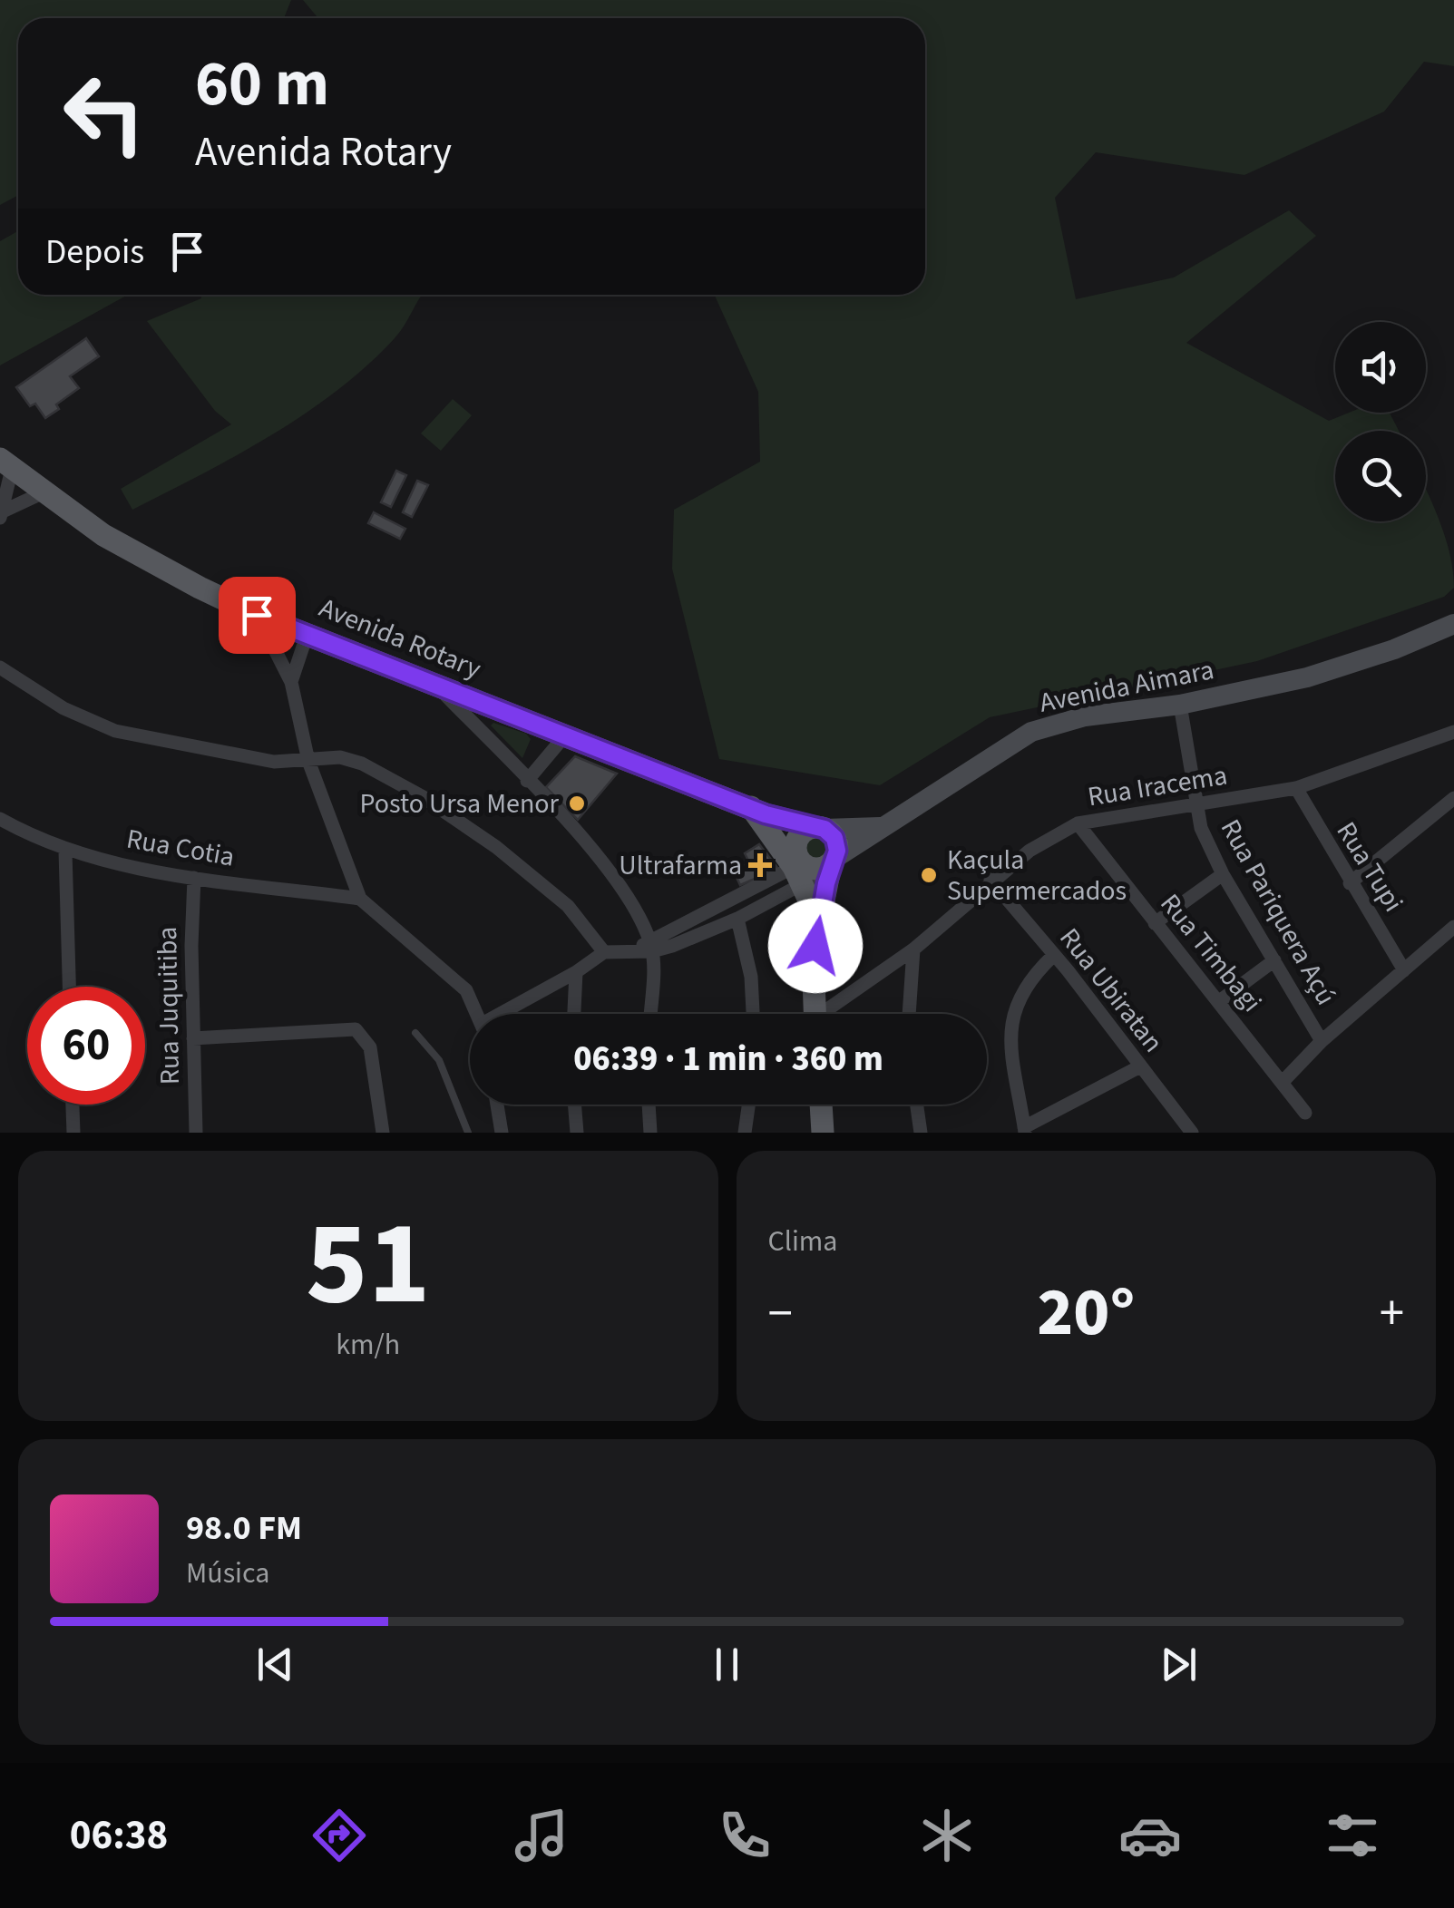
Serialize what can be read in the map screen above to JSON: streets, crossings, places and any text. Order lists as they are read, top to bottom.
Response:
{
  "streets": {
    "main road": ["Avenida Rotary", "Avenida Aimara"],
    "street": [
      "Rua Iracema",
      "Rua Cotia",
      "Rua Tupi",
      "Rua Pariquera Açú",
      "Rua Timbagi",
      "Rua Ubiratan",
      "Rua Juquitiba"
    ]
  },
  "crossings": [
    ["Avenida Rotary", "Avenida Aimara"],
    ["Avenida Aimara", "Rua Pariquera Açú"],
    ["Rua Iracema", "Rua Tupi"],
    ["Rua Iracema", "Rua Pariquera Açú"],
    ["Rua Iracema", "Rua Timbagi"],
    ["Rua Iracema", "Rua Ubiratan"],
    ["Rua Cotia", "Rua Juquitiba"]
  ],
  "places": {
    "other": ["Posto Ursa Menor", "Kaçula Supermercados"],
    "health": ["Ultrafarma"]
  },
  "page": {
    "turn": ["60 m", "Avenida Rotary"],
    "then": "Depois",
    "limit": "60",
    "trip": "06:39 · 1 min · 360 m",
    "tile": [
      ["51", "km/h"],
      "Clima"
    ],
    "heat": ["−", "20°", "+"],
    "song": ["98.0 FM", "Música"],
    "tabs": "06:38"
  }
}
